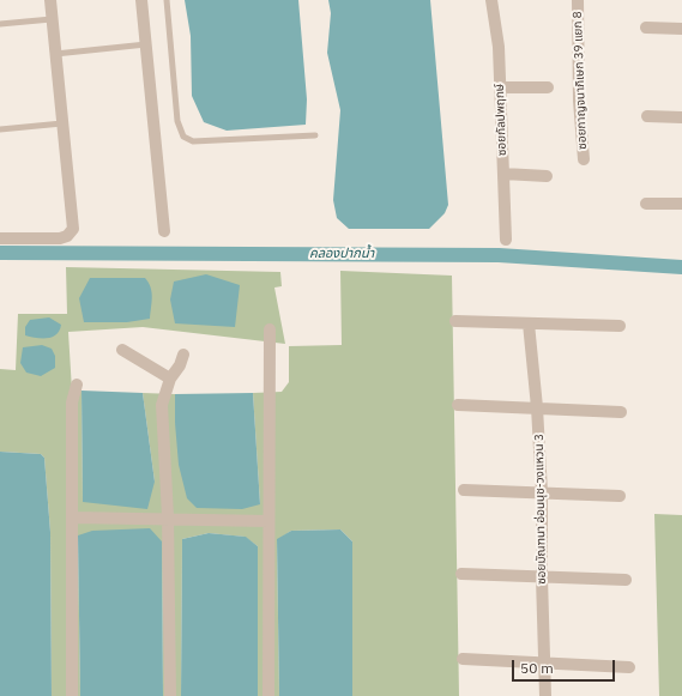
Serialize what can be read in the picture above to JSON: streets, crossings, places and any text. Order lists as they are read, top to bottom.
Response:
{
  "streets": {
    "street": ["ซอยกาญจนาภิเษก 39 แยก 8", "ซอยกัลปพฤกษ์", "ซอยมัณฑนา อ่อนนุช-วงแหวน 3"]
  },
  "water": ["คลองปากน้ำ"],
  "scale_bar": "50 m"
}
